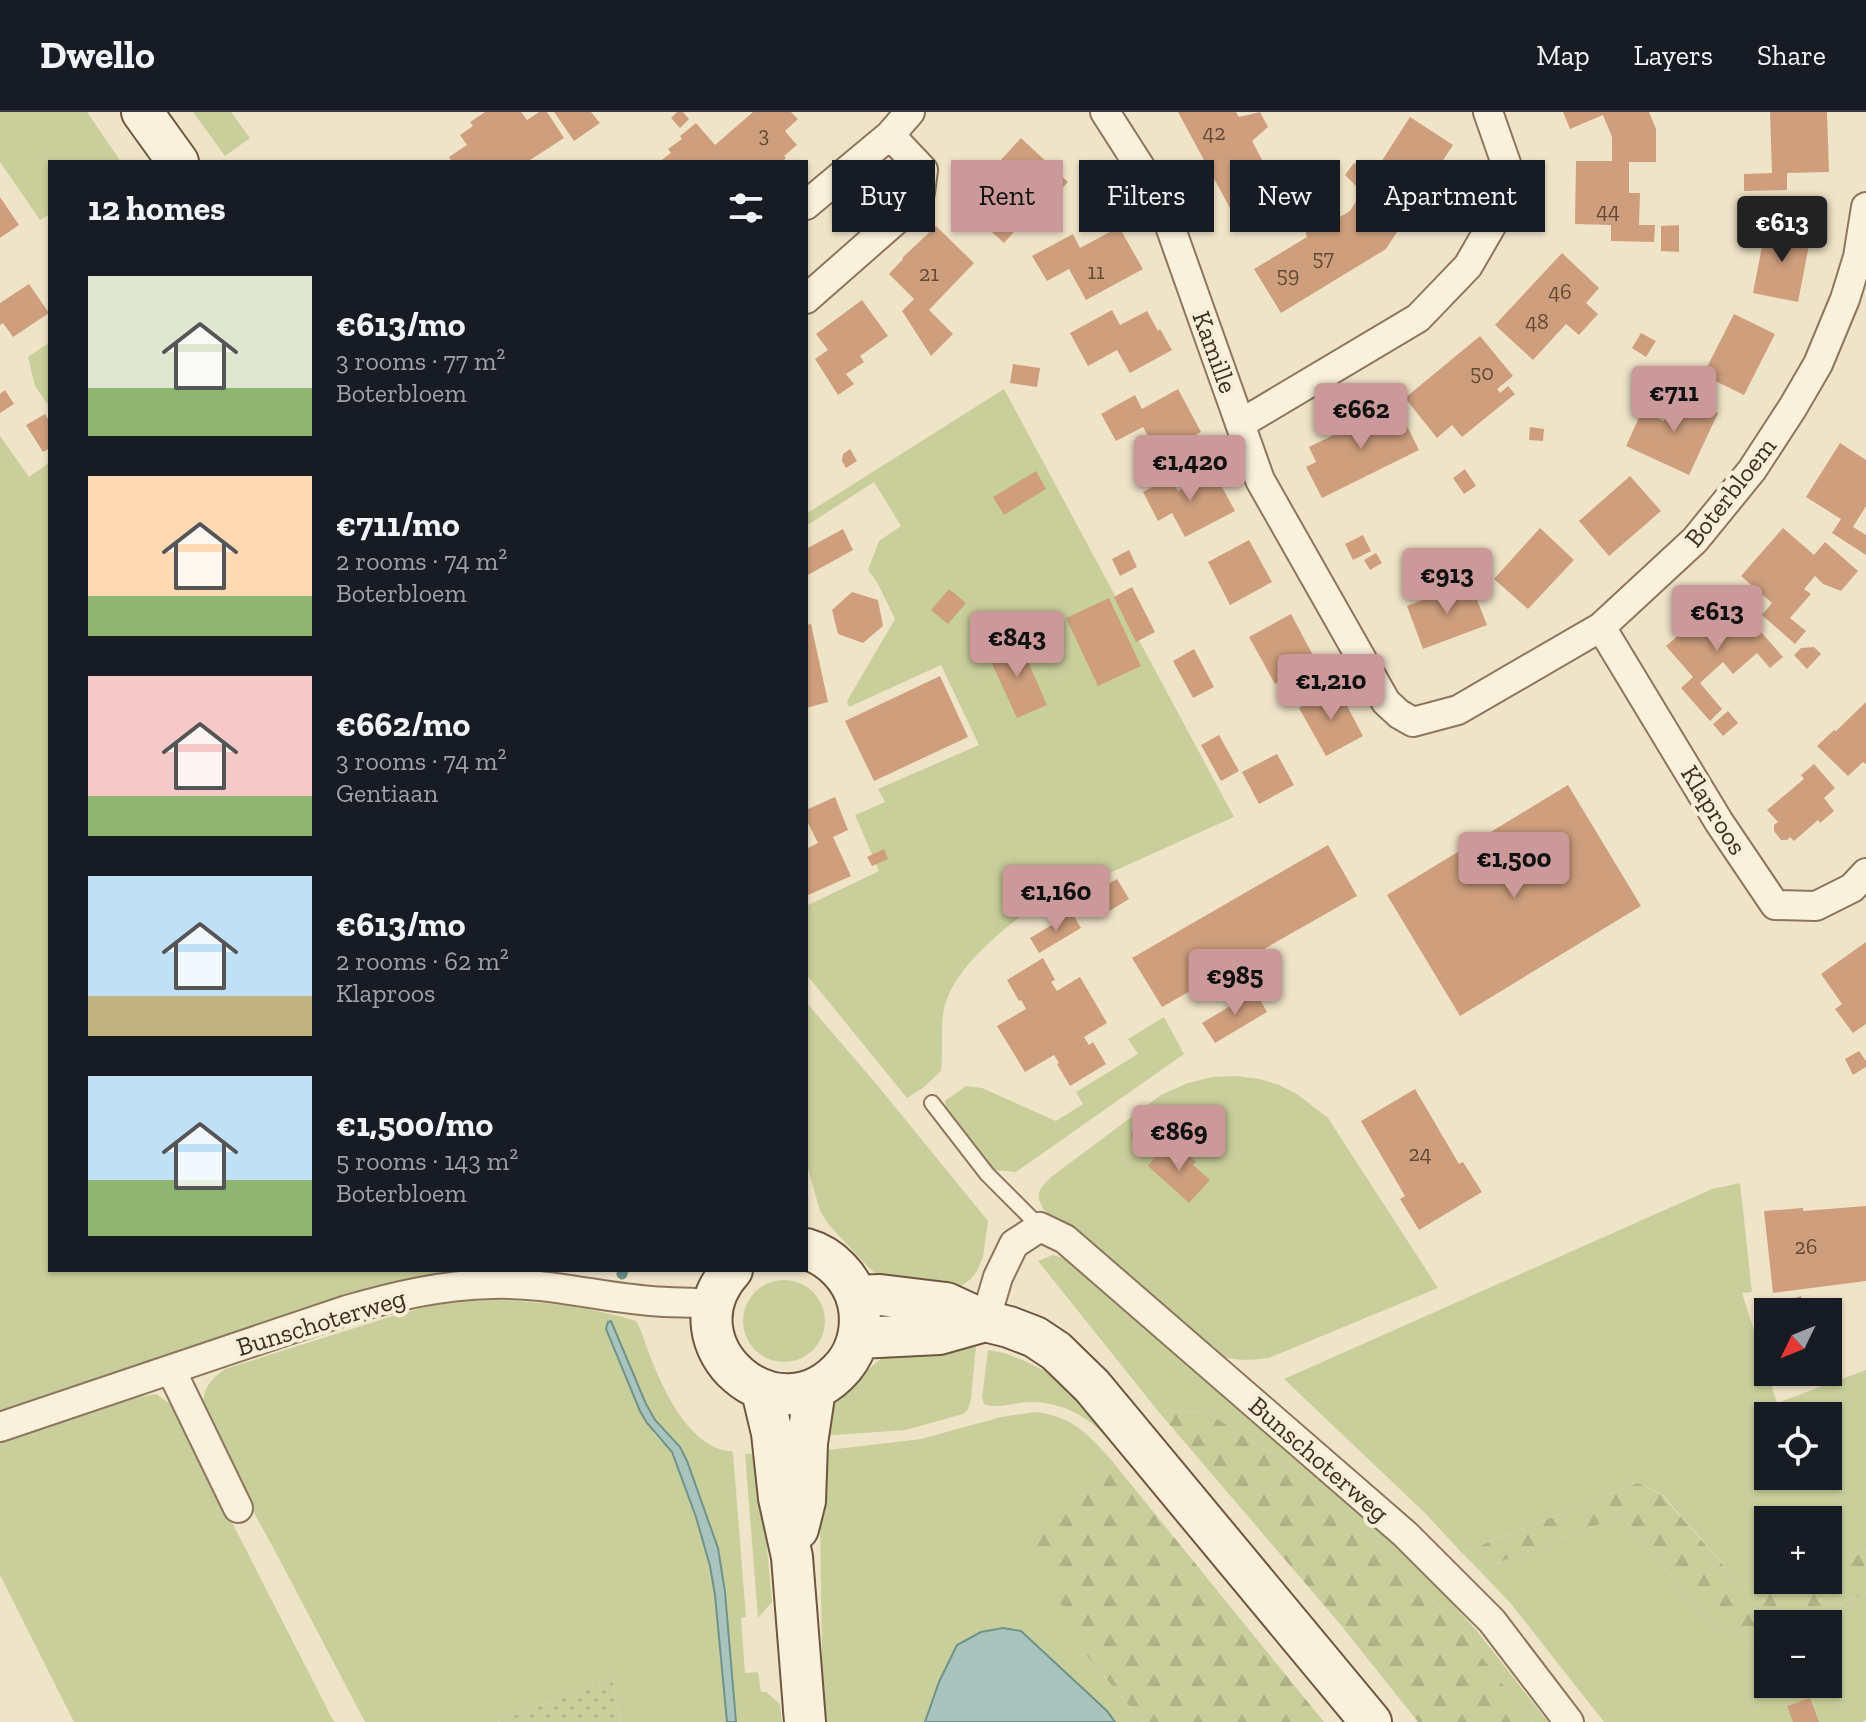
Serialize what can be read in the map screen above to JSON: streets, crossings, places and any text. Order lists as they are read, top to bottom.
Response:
{
  "streets": {
    "street": [
      "Kamille",
      "Boterbloem",
      "Klaproos",
      "Bunschoterweg"
    ]
  },
  "crossings": [
    ["Kamille", "Boterbloem"],
    ["Boterbloem", "Klaproos"]
  ],
  "house_numbers": [
    "42",
    "3",
    "44",
    "57",
    "11",
    "21",
    "59",
    "46",
    "48",
    "50",
    "24",
    "26"
  ],
  "north": "bottom left",
  "page": {
    "header": "Dwello",
    "nav": ["Map", "Layers", "Share"],
    "chip": [
      "Buy",
      "Rent",
      "Filters",
      "New",
      "Apartment"
    ],
    "heading": "12 homes",
    "price": [
      "€613",
      "€711",
      "€662",
      "€1,420",
      "€913",
      "€613",
      "€843",
      "€1,210",
      "€1,500",
      "€1,160",
      "€985",
      "€869"
    ],
    "list": [
      {
        "name": "€613/mo",
        "note": "3 rooms · 77 m² · Boterbloem"
      },
      {
        "name": "€711/mo",
        "note": "2 rooms · 74 m² · Boterbloem"
      },
      {
        "name": "€662/mo",
        "note": "3 rooms · 74 m² · Gentiaan"
      },
      {
        "name": "€613/mo",
        "note": "2 rooms · 62 m² · Klaproos"
      },
      {
        "name": "€1,500/mo",
        "note": "5 rooms · 143 m² · Boterbloem"
      }
    ],
    "map_buttons": ["+", "−"]
  }
}
